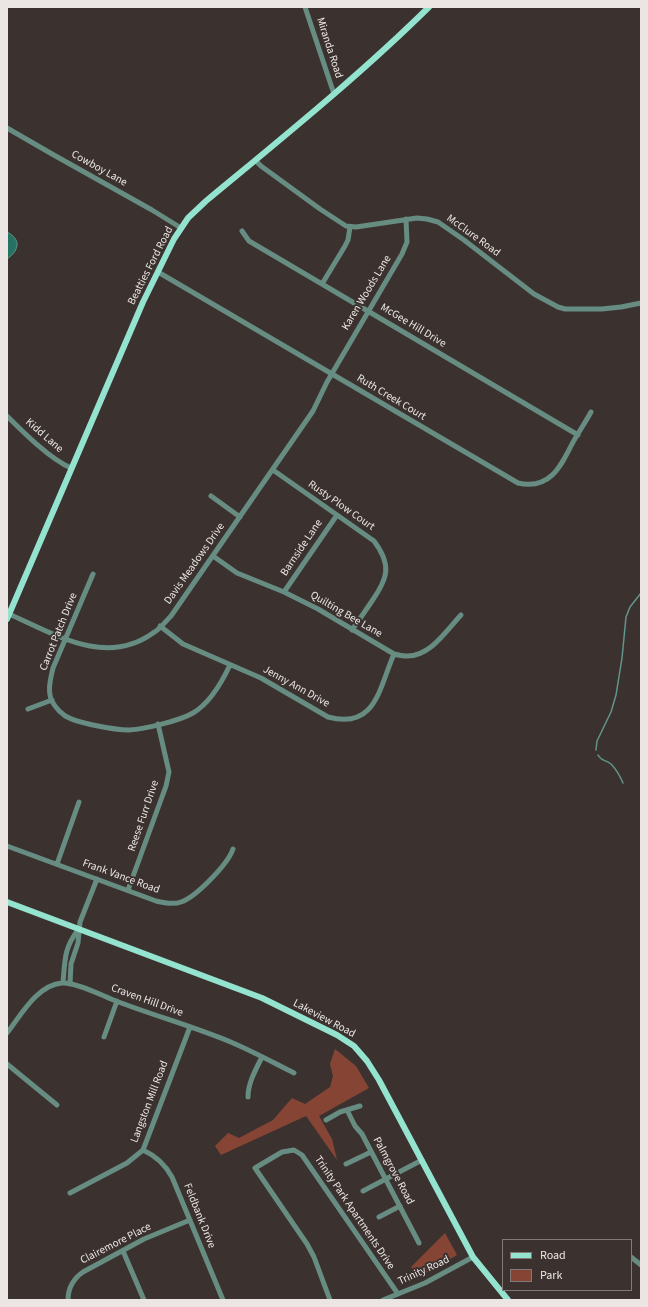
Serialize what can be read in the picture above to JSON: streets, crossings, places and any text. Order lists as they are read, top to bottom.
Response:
{
  "streets": {
    "main road": ["Beatties Ford Road", "Lakeview Road"],
    "street": [
      "Miranda Road",
      "Cowboy Lane",
      "McClure Road",
      "Karen Woods Lane",
      "McGee Hill Drive",
      "Ruth Creek Court",
      "Kidd Lane",
      "Rusty Plow Court",
      "Barnside Lane",
      "Davis Meadows Drive",
      "Quilting Bee Lane",
      "Carrot Patch Drive",
      "Jenny Ann Drive",
      "Reese Furr Drive",
      "Frank Vance Road",
      "Craven Hill Drive",
      "Langston Mill Road",
      "Palmgrove Road",
      "Trinity Park Apartments Drive",
      "Feldbank Drive",
      "Clairemore Place",
      "Trinity Road"
    ]
  },
  "crossings": [
    ["Miranda Road", "Beatties Ford Road"],
    ["Cowboy Lane", "Beatties Ford Road"],
    ["McClure Road", "Karen Woods Lane"],
    ["Beatties Ford Road", "Ruth Creek Court"],
    ["Beatties Ford Road", "Kidd Lane"],
    ["Beatties Ford Road", "Davis Meadows Drive"],
    ["Karen Woods Lane", "McGee Hill Drive"],
    ["Karen Woods Lane", "Ruth Creek Court"],
    ["Karen Woods Lane", "Davis Meadows Drive"],
    ["McGee Hill Drive", "Ruth Creek Court"],
    ["Ruth Creek Court", "Davis Meadows Drive"],
    ["Rusty Plow Court", "Barnside Lane"],
    ["Rusty Plow Court", "Davis Meadows Drive"],
    ["Rusty Plow Court", "Quilting Bee Lane"],
    ["Barnside Lane", "Quilting Bee Lane"],
    ["Davis Meadows Drive", "Quilting Bee Lane"],
    ["Davis Meadows Drive", "Carrot Patch Drive"],
    ["Davis Meadows Drive", "Jenny Ann Drive"],
    ["Quilting Bee Lane", "Jenny Ann Drive"],
    ["Reese Furr Drive", "Frank Vance Road"],
    ["Craven Hill Drive", "Langston Mill Road"],
    ["Lakeview Road", "Trinity Road"],
    ["Langston Mill Road", "Feldbank Drive"],
    ["Trinity Park Apartments Drive", "Trinity Road"],
    ["Feldbank Drive", "Clairemore Place"]
  ],
  "legend": ["Road", "Park"]
}
